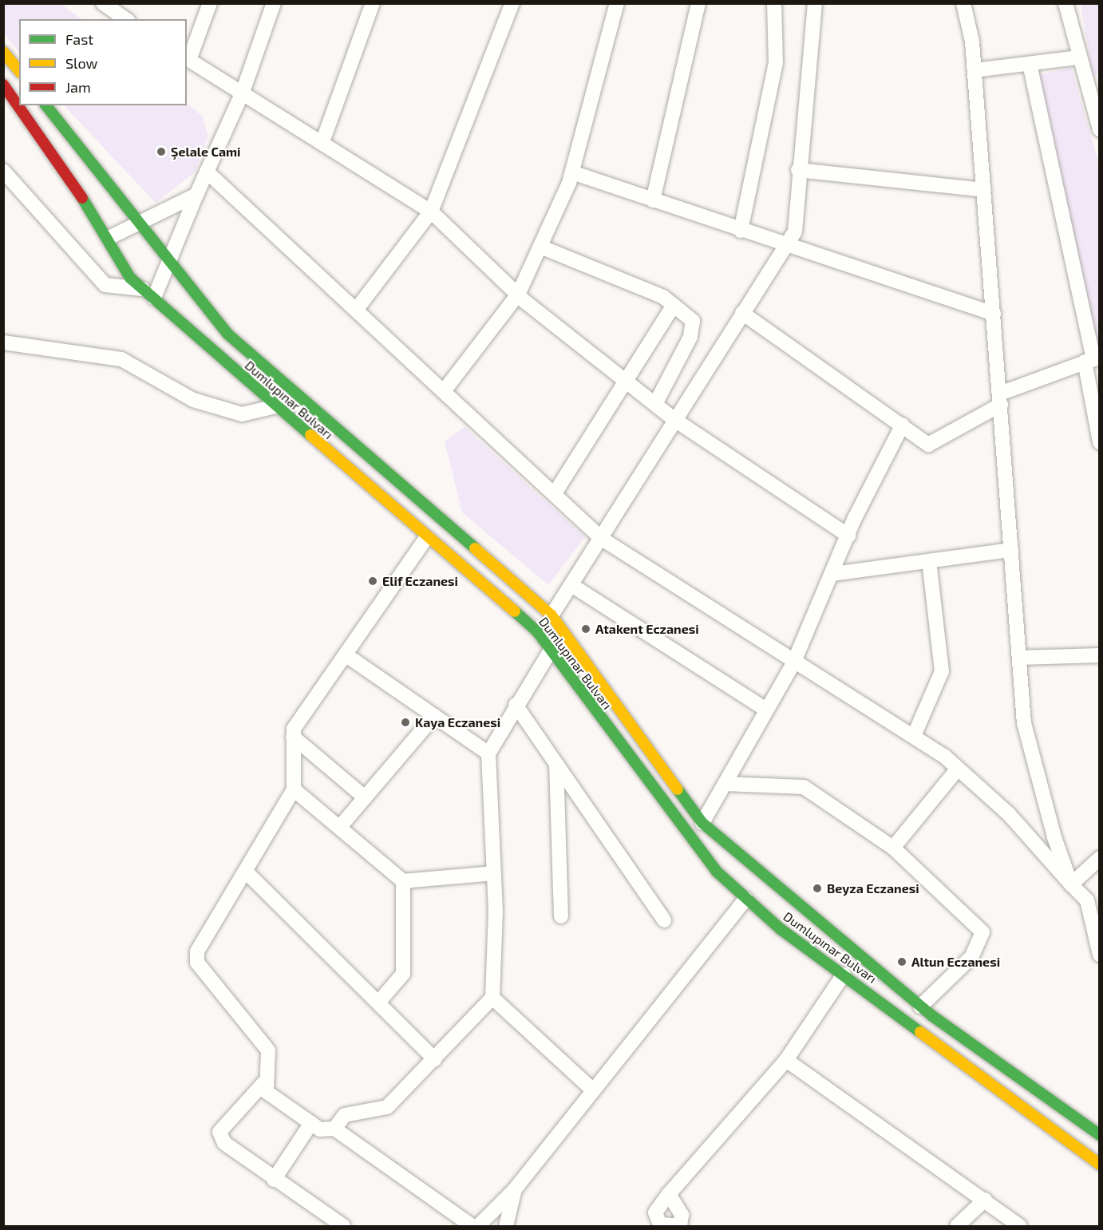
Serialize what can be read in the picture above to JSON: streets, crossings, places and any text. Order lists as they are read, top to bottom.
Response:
{
  "streets": {
    "main road": ["Dumlupınar Bulvarı"]
  },
  "places": [
    "Şelale Cami",
    "Elif Eczanesi",
    "Atakent Eczanesi",
    "Kaya Eczanesi",
    "Beyza Eczanesi",
    "Altun Eczanesi"
  ],
  "legend": ["Fast", "Slow", "Jam"]
}
